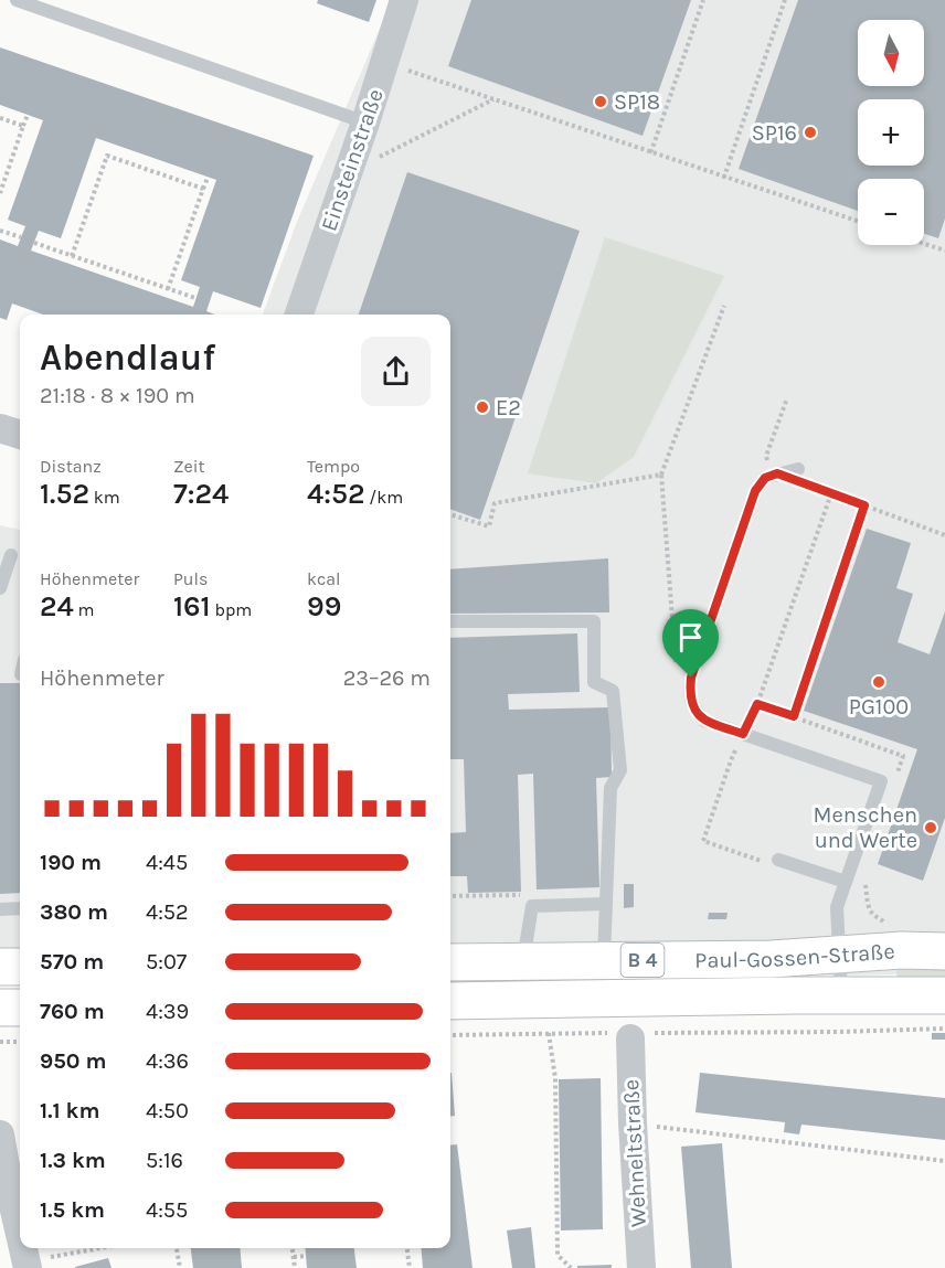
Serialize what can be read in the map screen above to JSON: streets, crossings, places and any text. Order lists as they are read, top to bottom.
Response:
{
  "streets": {
    "main road": ["Paul-Gossen-Straße", "B 4"],
    "street": ["Einsteinstraße", "Wehneltstraße"]
  },
  "crossings": [
    ["Paul-Gossen-Straße", "B 4"]
  ],
  "places": [
    "SP18",
    "SP16",
    "E2",
    "PG100",
    "Menschen und Werte"
  ],
  "north": "bottom",
  "page": {
    "map_buttons": ["+", "−"],
    "heading": ["Abendlauf", "21:18 · 8 × 190 m"],
    "stats": [
      ["Distanz", "1.52 km"],
      ["Zeit", "7:24"],
      ["Tempo", "4:52 /km"],
      ["Höhenmeter", "24 m"],
      ["Puls", "161 bpm"],
      ["kcal", "99"]
    ],
    "chart": ["Höhenmeter", "23–26 m"],
    "list": [
      {
        "name": "190 m",
        "note": "4:45"
      },
      {
        "name": "380 m",
        "note": "4:52"
      },
      {
        "name": "570 m",
        "note": "5:07"
      },
      {
        "name": "760 m",
        "note": "4:39"
      },
      {
        "name": "950 m",
        "note": "4:36"
      },
      {
        "name": "1.1 km",
        "note": "4:50"
      },
      {
        "name": "1.3 km",
        "note": "5:16"
      },
      {
        "name": "1.5 km",
        "note": "4:55"
      }
    ]
  }
}
